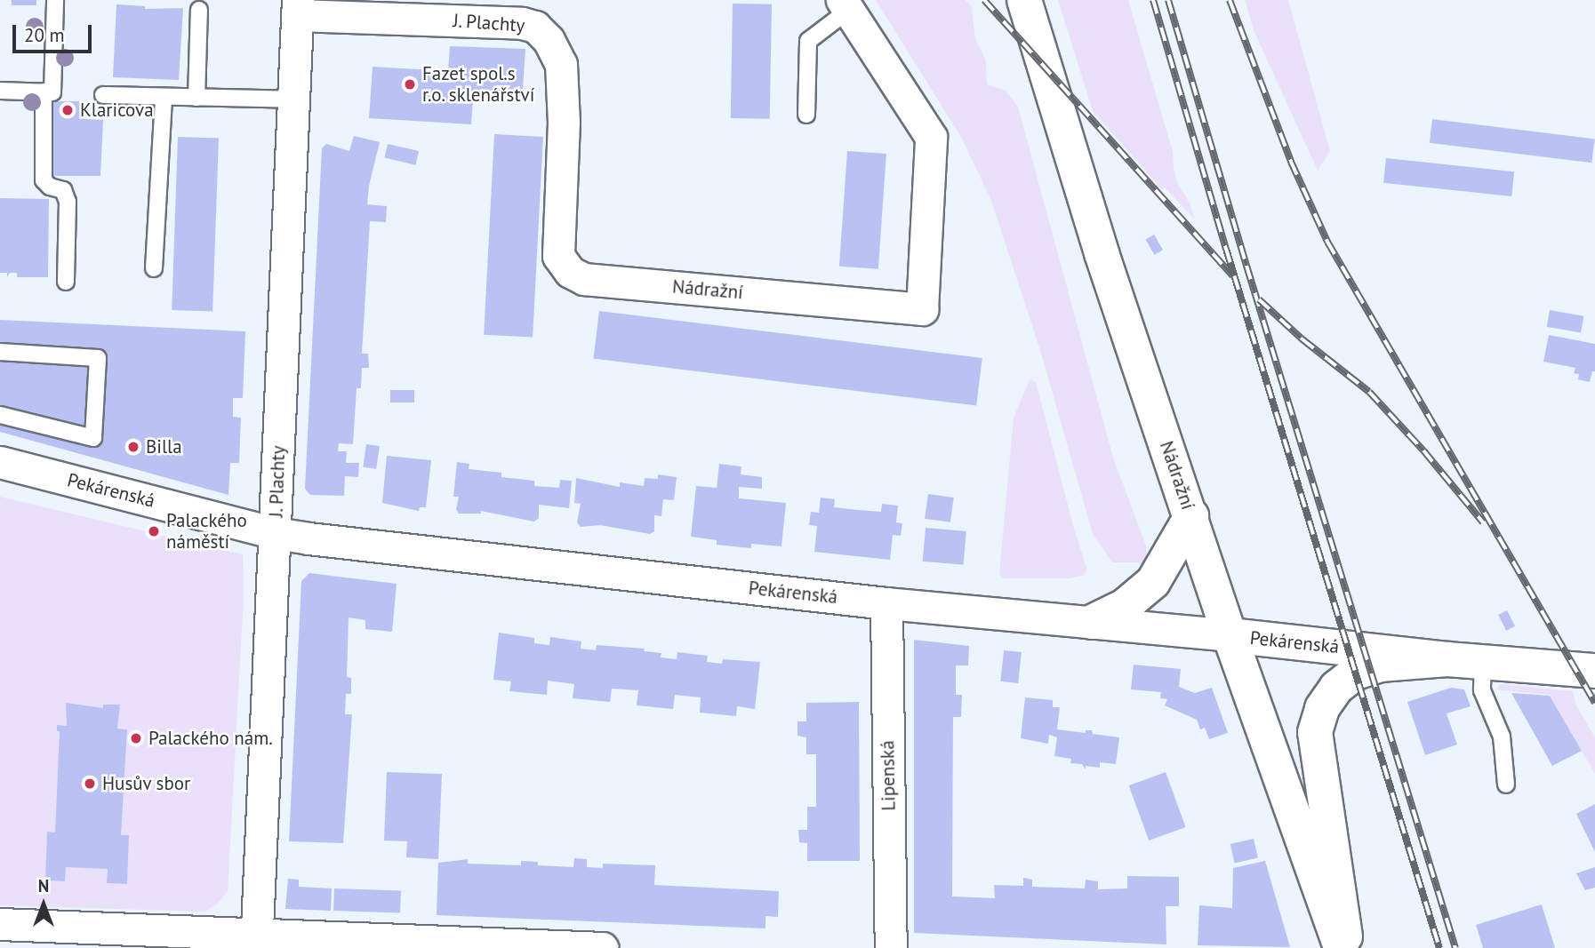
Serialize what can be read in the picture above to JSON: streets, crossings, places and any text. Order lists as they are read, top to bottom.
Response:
{
  "streets": {
    "main road": ["Nádražní", "Pekárenská"],
    "street": ["J. Plachty", "Lipenská"]
  },
  "crossings": [
    ["J. Plachty", "Nádražní"],
    ["J. Plachty", "Pekárenská"],
    ["Nádražní", "Pekárenská"],
    ["Pekárenská", "Lipenská"]
  ],
  "places": [
    "Fazet spol.s r.o. sklenářství",
    "Klaricova",
    "Billa",
    "Palackého náměstí",
    "Palackého nám.",
    "Husův sbor"
  ],
  "scale_bar": "20 m",
  "north": "top"
}
